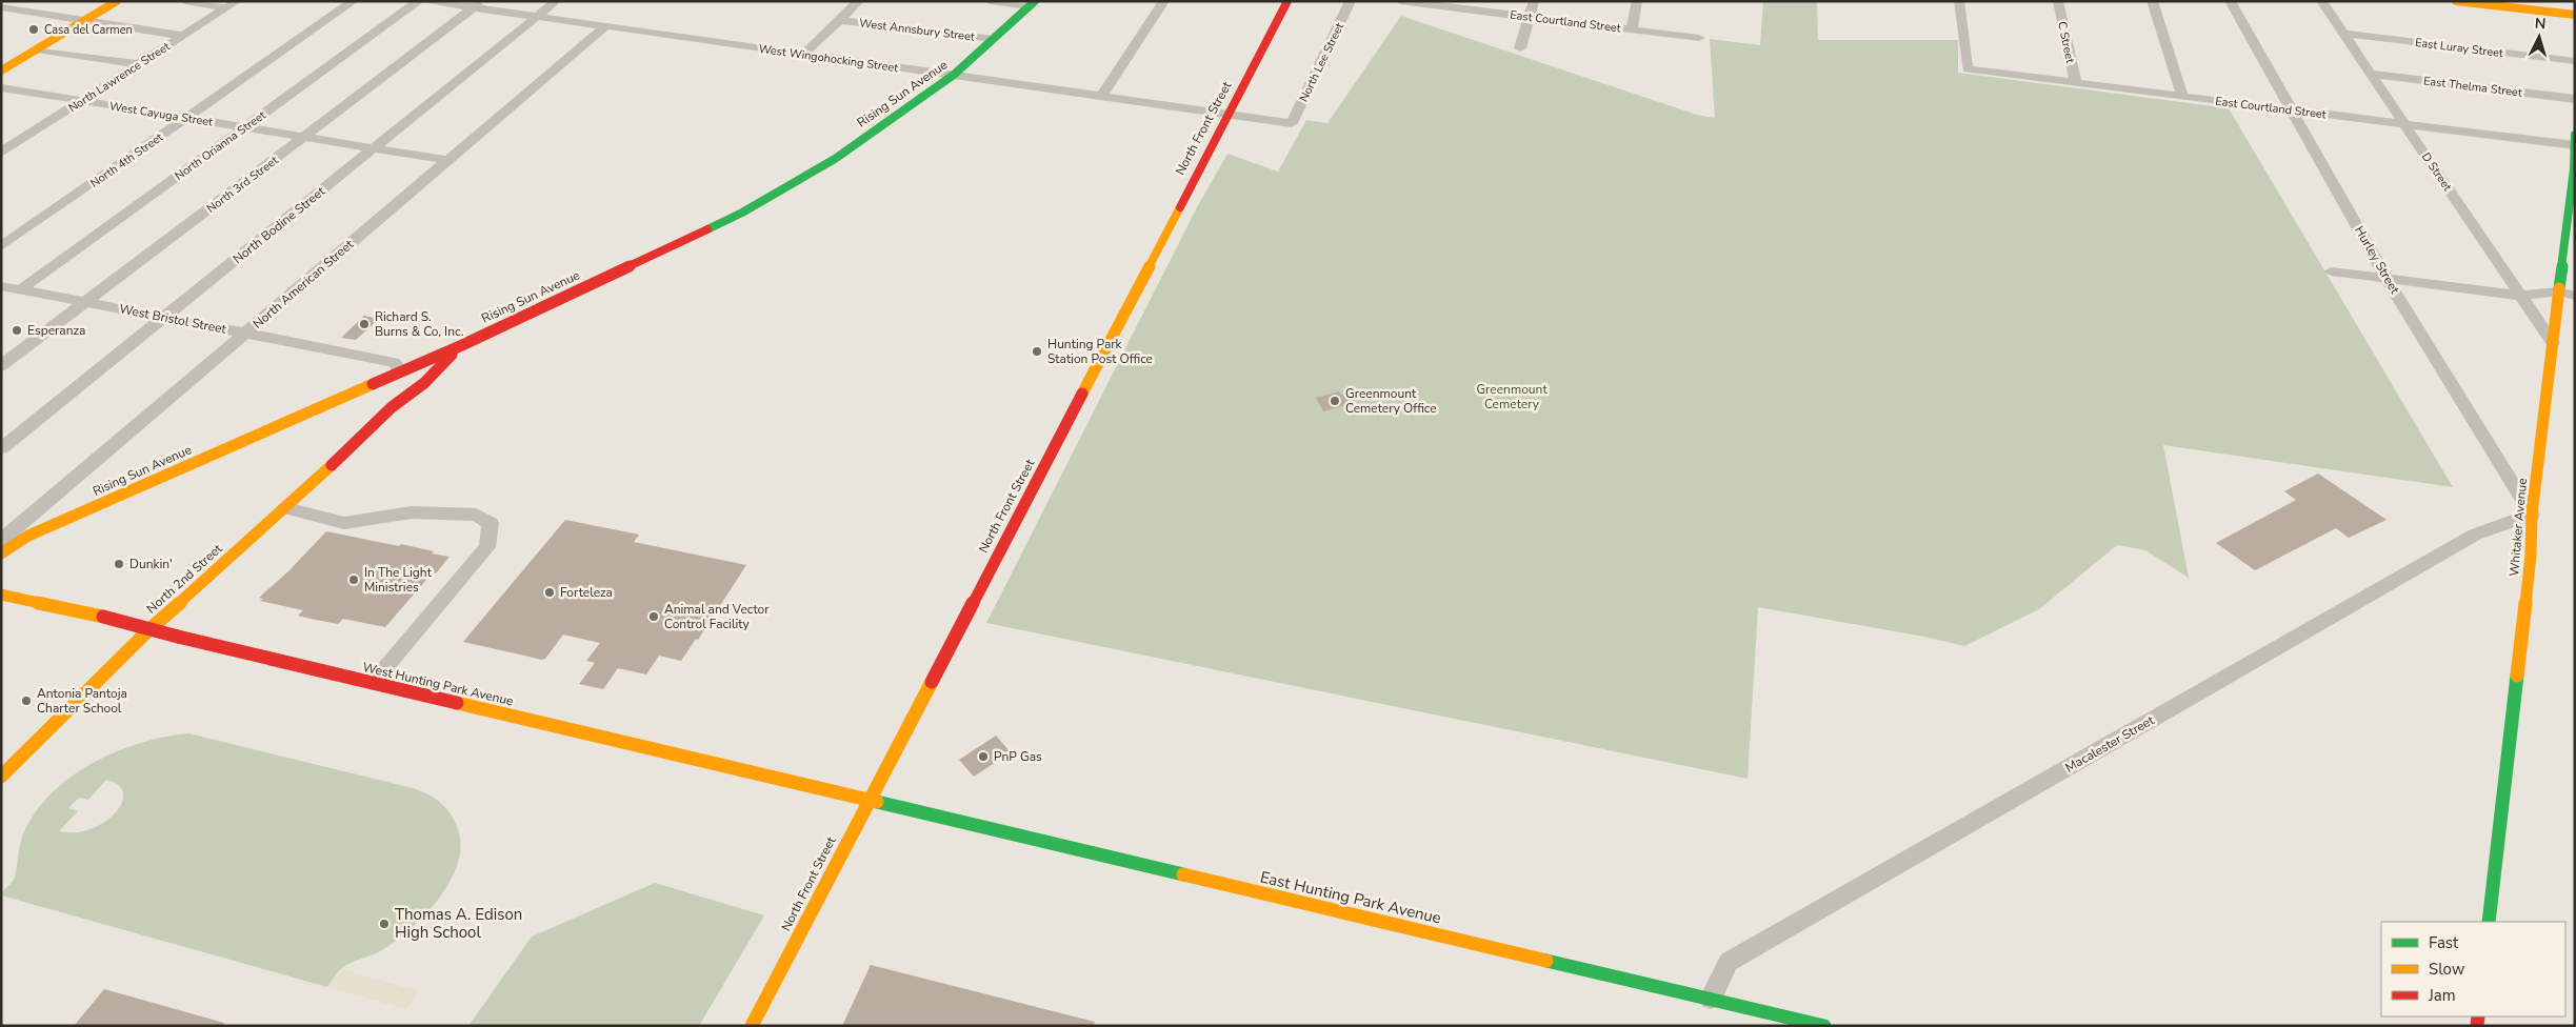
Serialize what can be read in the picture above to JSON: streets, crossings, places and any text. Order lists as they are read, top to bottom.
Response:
{
  "streets": {
    "street": [
      "East Courtland Street",
      "West Annsbury Street",
      "C Street",
      "East Luray Street",
      "West Wingohocking Street",
      "North Lee Street",
      "North Lawrence Street",
      "East Thelma Street",
      "Rising Sun Avenue",
      "West Cayuga Street",
      "North Front Street",
      "North Orianna Street",
      "North 4th Street",
      "D Street",
      "North 3rd Street",
      "North Bodine Street",
      "Hurley Street",
      "North American Street",
      "West Bristol Street",
      "Whitaker Avenue",
      "North 2nd Street",
      "West Hunting Park Avenue",
      "Macalester Street",
      "East Hunting Park Avenue"
    ]
  },
  "crossings": [
    ["East Courtland Street", "C Street"],
    ["East Courtland Street", "D Street"],
    ["East Courtland Street", "Hurley Street"],
    ["East Courtland Street", "Whitaker Avenue"],
    ["West Annsbury Street", "Rising Sun Avenue"],
    ["East Luray Street", "D Street"],
    ["West Wingohocking Street", "North Lee Street"],
    ["West Wingohocking Street", "Rising Sun Avenue"],
    ["West Wingohocking Street", "North Front Street"],
    ["West Wingohocking Street", "North 3rd Street"],
    ["West Wingohocking Street", "North Bodine Street"],
    ["West Wingohocking Street", "North American Street"],
    ["North Lawrence Street", "West Cayuga Street"],
    ["East Thelma Street", "D Street"],
    ["Rising Sun Avenue", "West Bristol Street"],
    ["Rising Sun Avenue", "North 2nd Street"],
    ["West Cayuga Street", "North Orianna Street"],
    ["West Cayuga Street", "North 4th Street"],
    ["West Cayuga Street", "North 3rd Street"],
    ["West Cayuga Street", "North Bodine Street"],
    ["West Cayuga Street", "North American Street"],
    ["North Front Street", "West Hunting Park Avenue"],
    ["North Front Street", "East Hunting Park Avenue"],
    ["North Orianna Street", "West Bristol Street"],
    ["D Street", "Whitaker Avenue"],
    ["North 3rd Street", "West Bristol Street"],
    ["North Bodine Street", "West Bristol Street"],
    ["Hurley Street", "Whitaker Avenue"],
    ["Hurley Street", "Macalester Street"],
    ["North American Street", "West Bristol Street"],
    ["West Bristol Street", "North 2nd Street"],
    ["Whitaker Avenue", "Macalester Street"],
    ["West Hunting Park Avenue", "East Hunting Park Avenue"],
    ["Macalester Street", "East Hunting Park Avenue"]
  ],
  "parks": ["Greenmount Cemetery"],
  "places": [
    "Casa del Carmen",
    "Richard S. Burns & Co, Inc.",
    "Esperanza",
    "Hunting Park Station Post Office",
    "Greenmount Cemetery Office",
    "Dunkin'",
    "In The Light Ministries",
    "Forteleza",
    "Animal and Vector Control Facility",
    "Antonia Pantoja Charter School",
    "PnP Gas",
    "Thomas A. Edison High School"
  ],
  "legend": ["Fast", "Slow", "Jam"],
  "north": "top"
}
